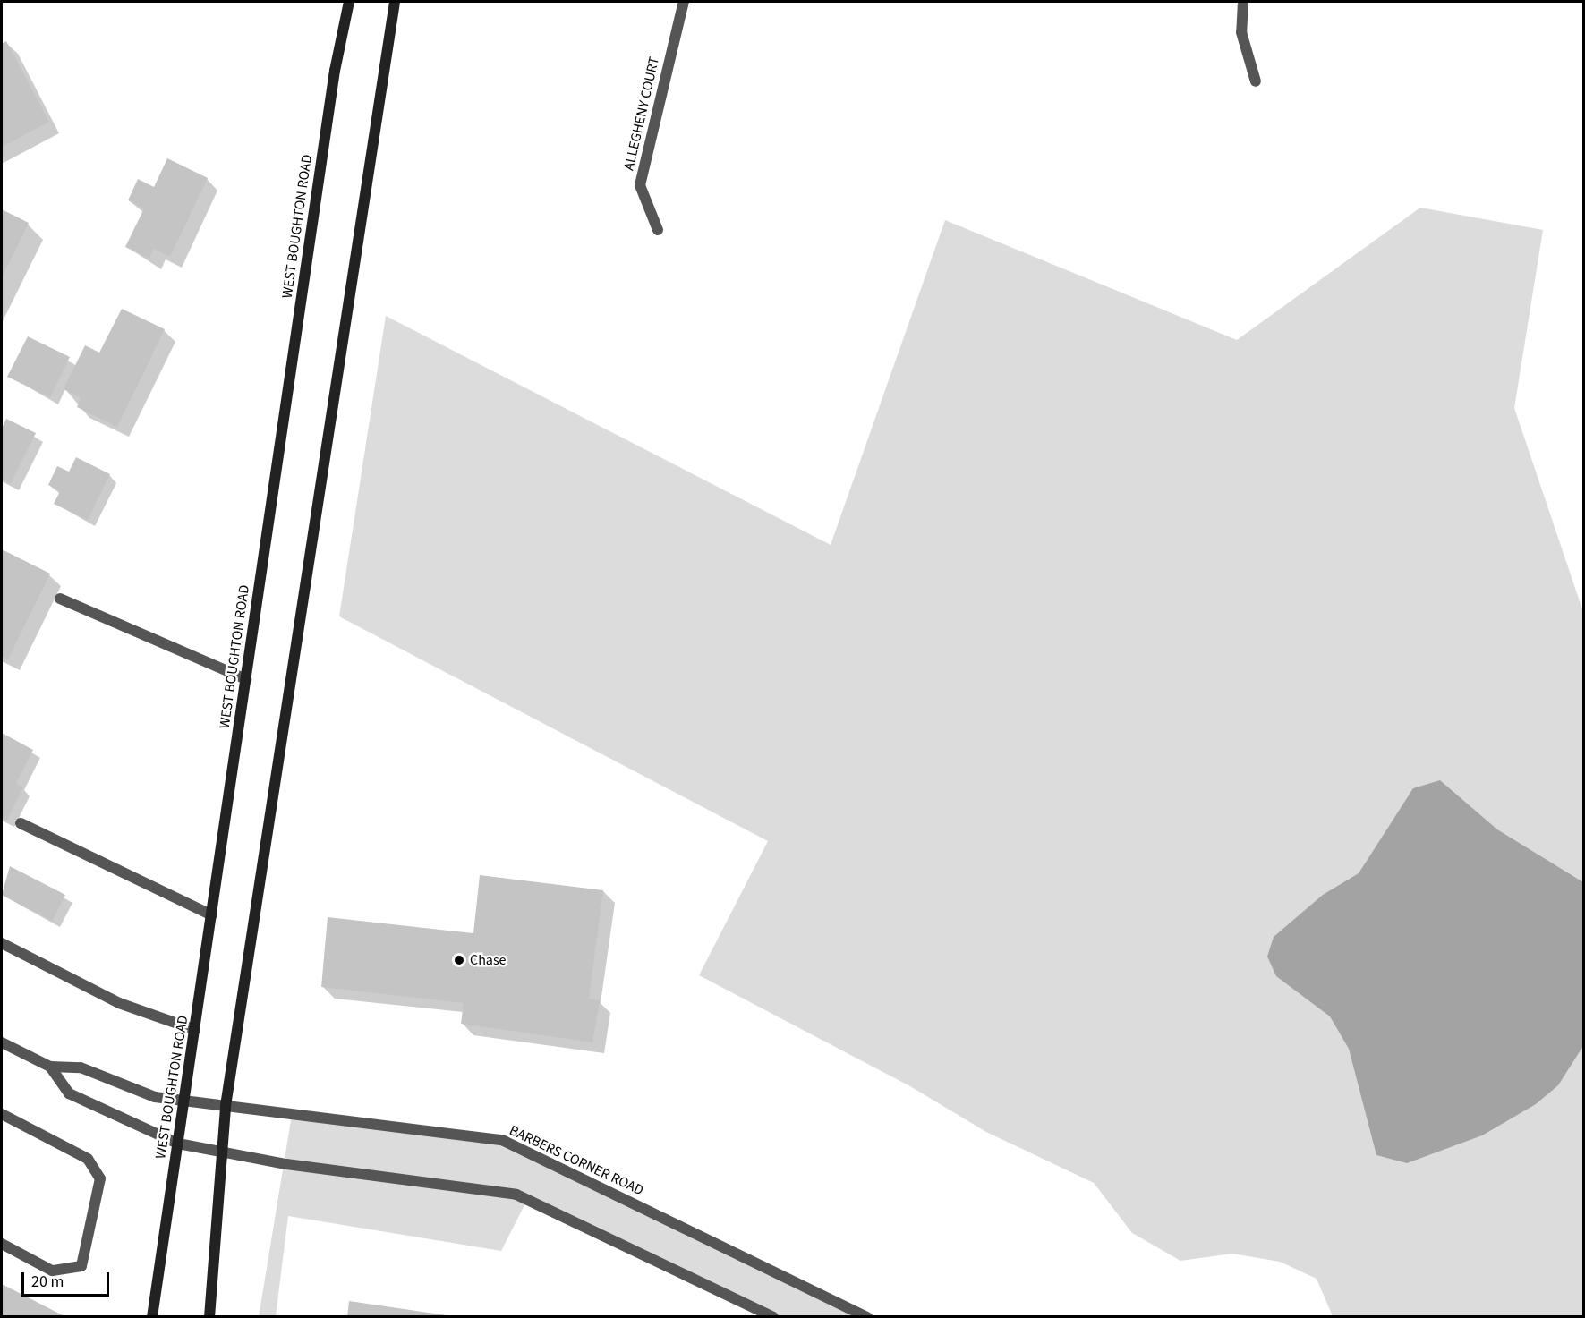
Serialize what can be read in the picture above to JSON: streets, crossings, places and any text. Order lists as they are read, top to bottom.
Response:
{
  "streets": {
    "main road": ["WEST BOUGHTON ROAD"],
    "street": ["ALLEGHENY COURT", "BARBERS CORNER ROAD"]
  },
  "crossings": [
    ["WEST BOUGHTON ROAD", "BARBERS CORNER ROAD"]
  ],
  "places": ["Chase"],
  "scale_bar": "20 m"
}
